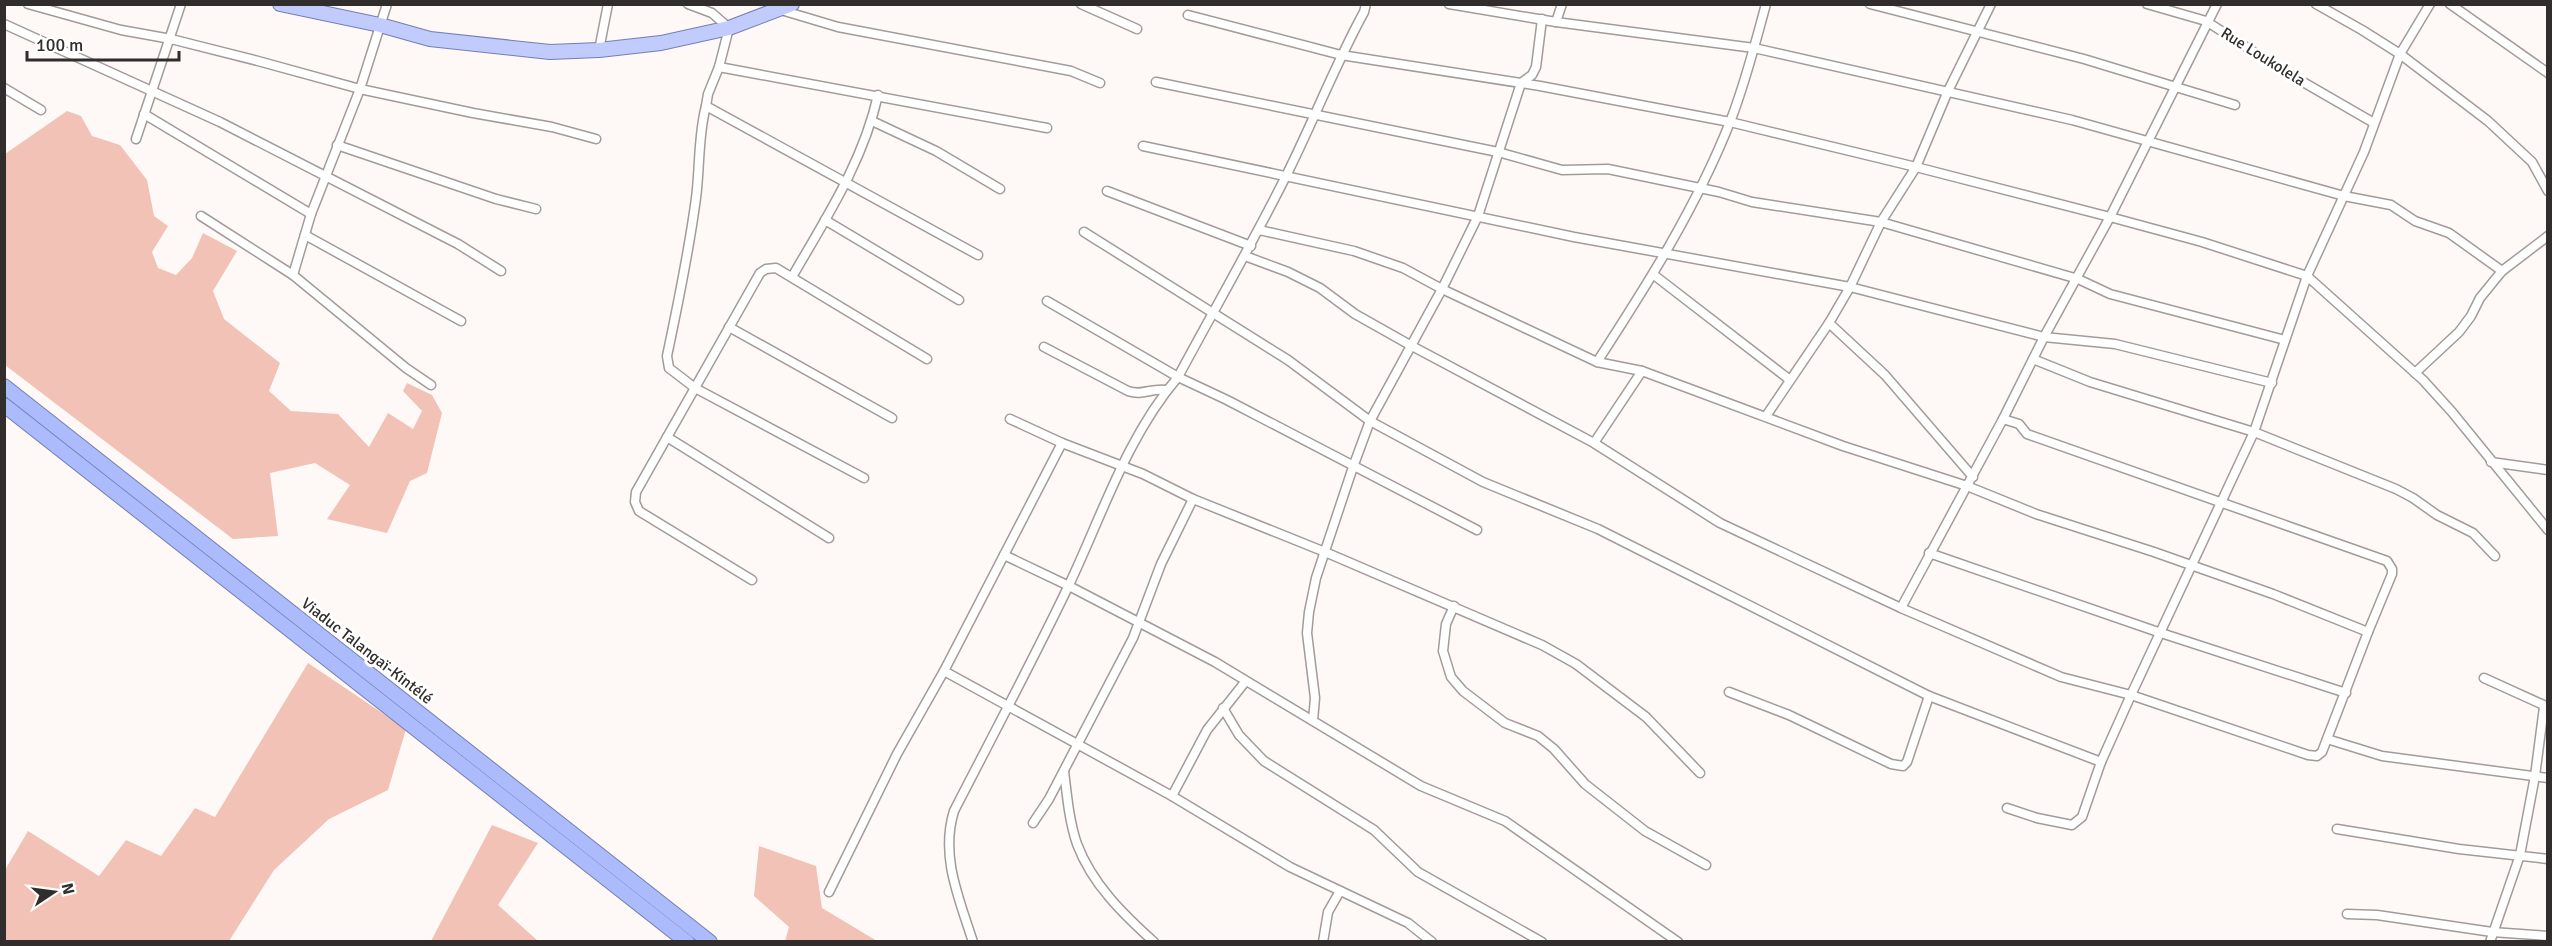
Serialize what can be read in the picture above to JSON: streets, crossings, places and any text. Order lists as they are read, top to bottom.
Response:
{
  "streets": {
    "highway": ["Viaduc Talangaï-Kintélé"],
    "street": ["Rue Loukolela"]
  },
  "scale_bar": "100 m",
  "north": "right"
}
